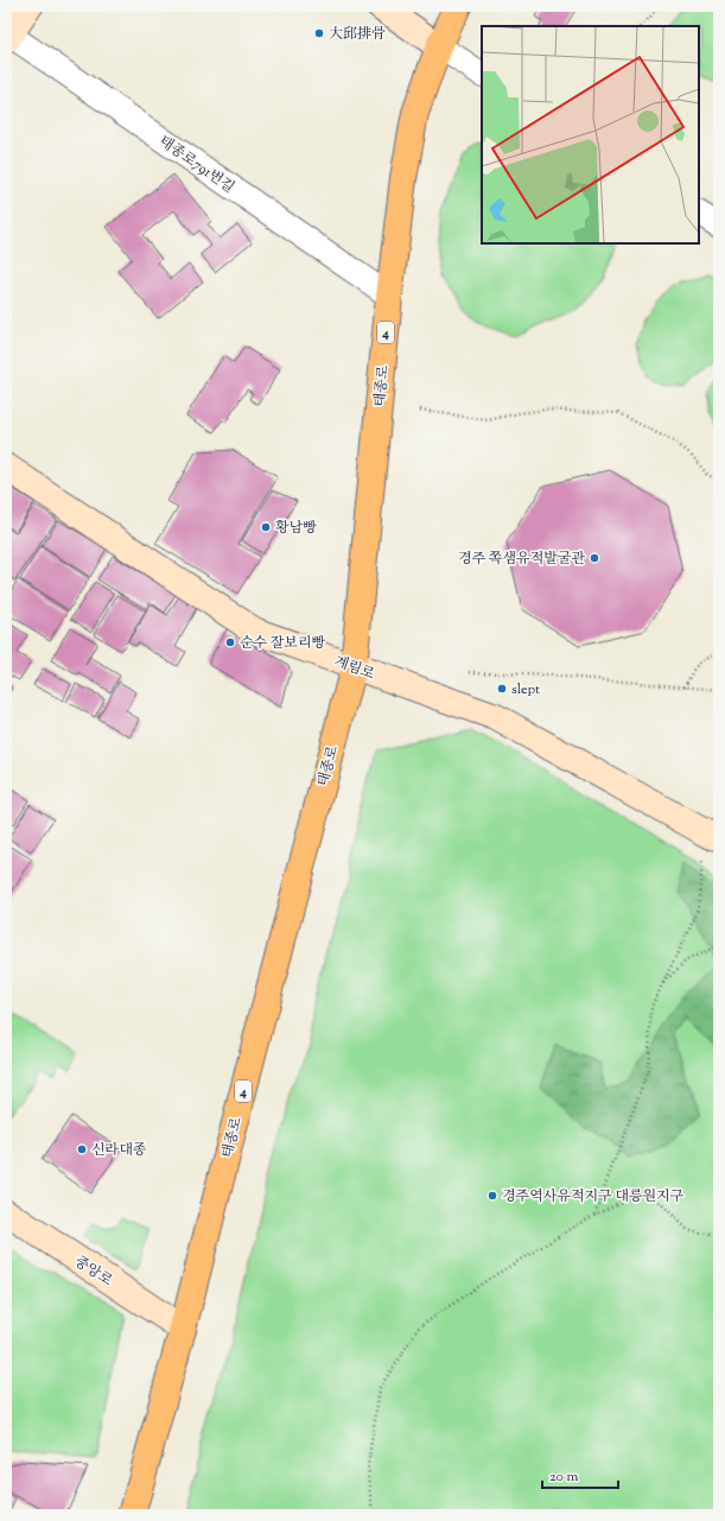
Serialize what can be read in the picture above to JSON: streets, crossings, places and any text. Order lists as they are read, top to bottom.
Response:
{
  "streets": {
    "main road": ["4", "태종로"],
    "street": ["태종로791번길", "계림로", "중앙로"]
  },
  "crossings": [
    ["태종로791번길", "태종로"],
    ["태종로", "계림로"],
    ["태종로", "중앙로"]
  ],
  "places": [
    "大邱排骨",
    "황남빵",
    "경주 쪽샘유적발굴관",
    "순수 잘보리빵",
    "slept",
    "신라대종",
    "경주역사유적지구 대릉원지구"
  ],
  "scale_bar": "20 m"
}
